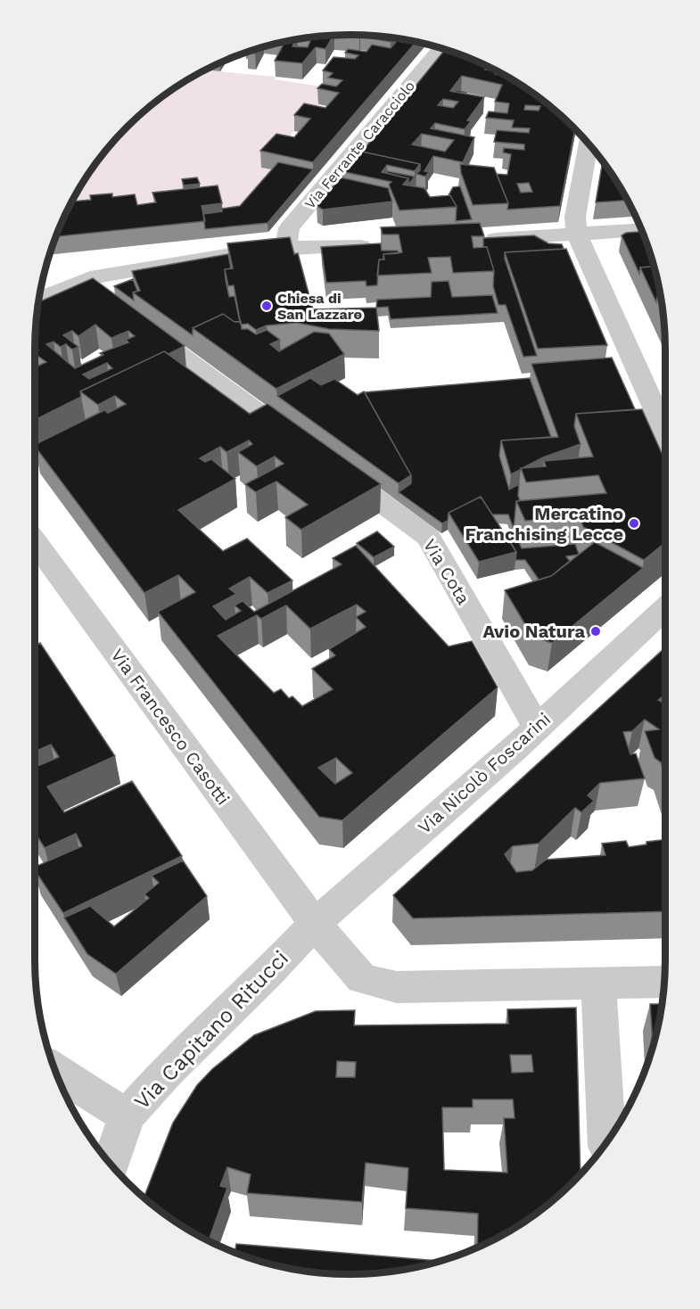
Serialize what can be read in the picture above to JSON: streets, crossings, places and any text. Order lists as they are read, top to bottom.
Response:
{
  "streets": {
    "street": [
      "Via Ferrante Caracciolo",
      "Via Cota",
      "Via Francesco Casotti",
      "Via Nicolò Foscarini",
      "Via Capitano Ritucci"
    ]
  },
  "crossings": [
    ["Via Cota", "Via Nicolò Foscarini"],
    ["Via Francesco Casotti", "Via Nicolò Foscarini"],
    ["Via Francesco Casotti", "Via Capitano Ritucci"],
    ["Via Nicolò Foscarini", "Via Capitano Ritucci"]
  ],
  "places": ["Chiesa di San Lazzaro", "Mercatino Franchising Lecce", "Avio Natura"]
}
